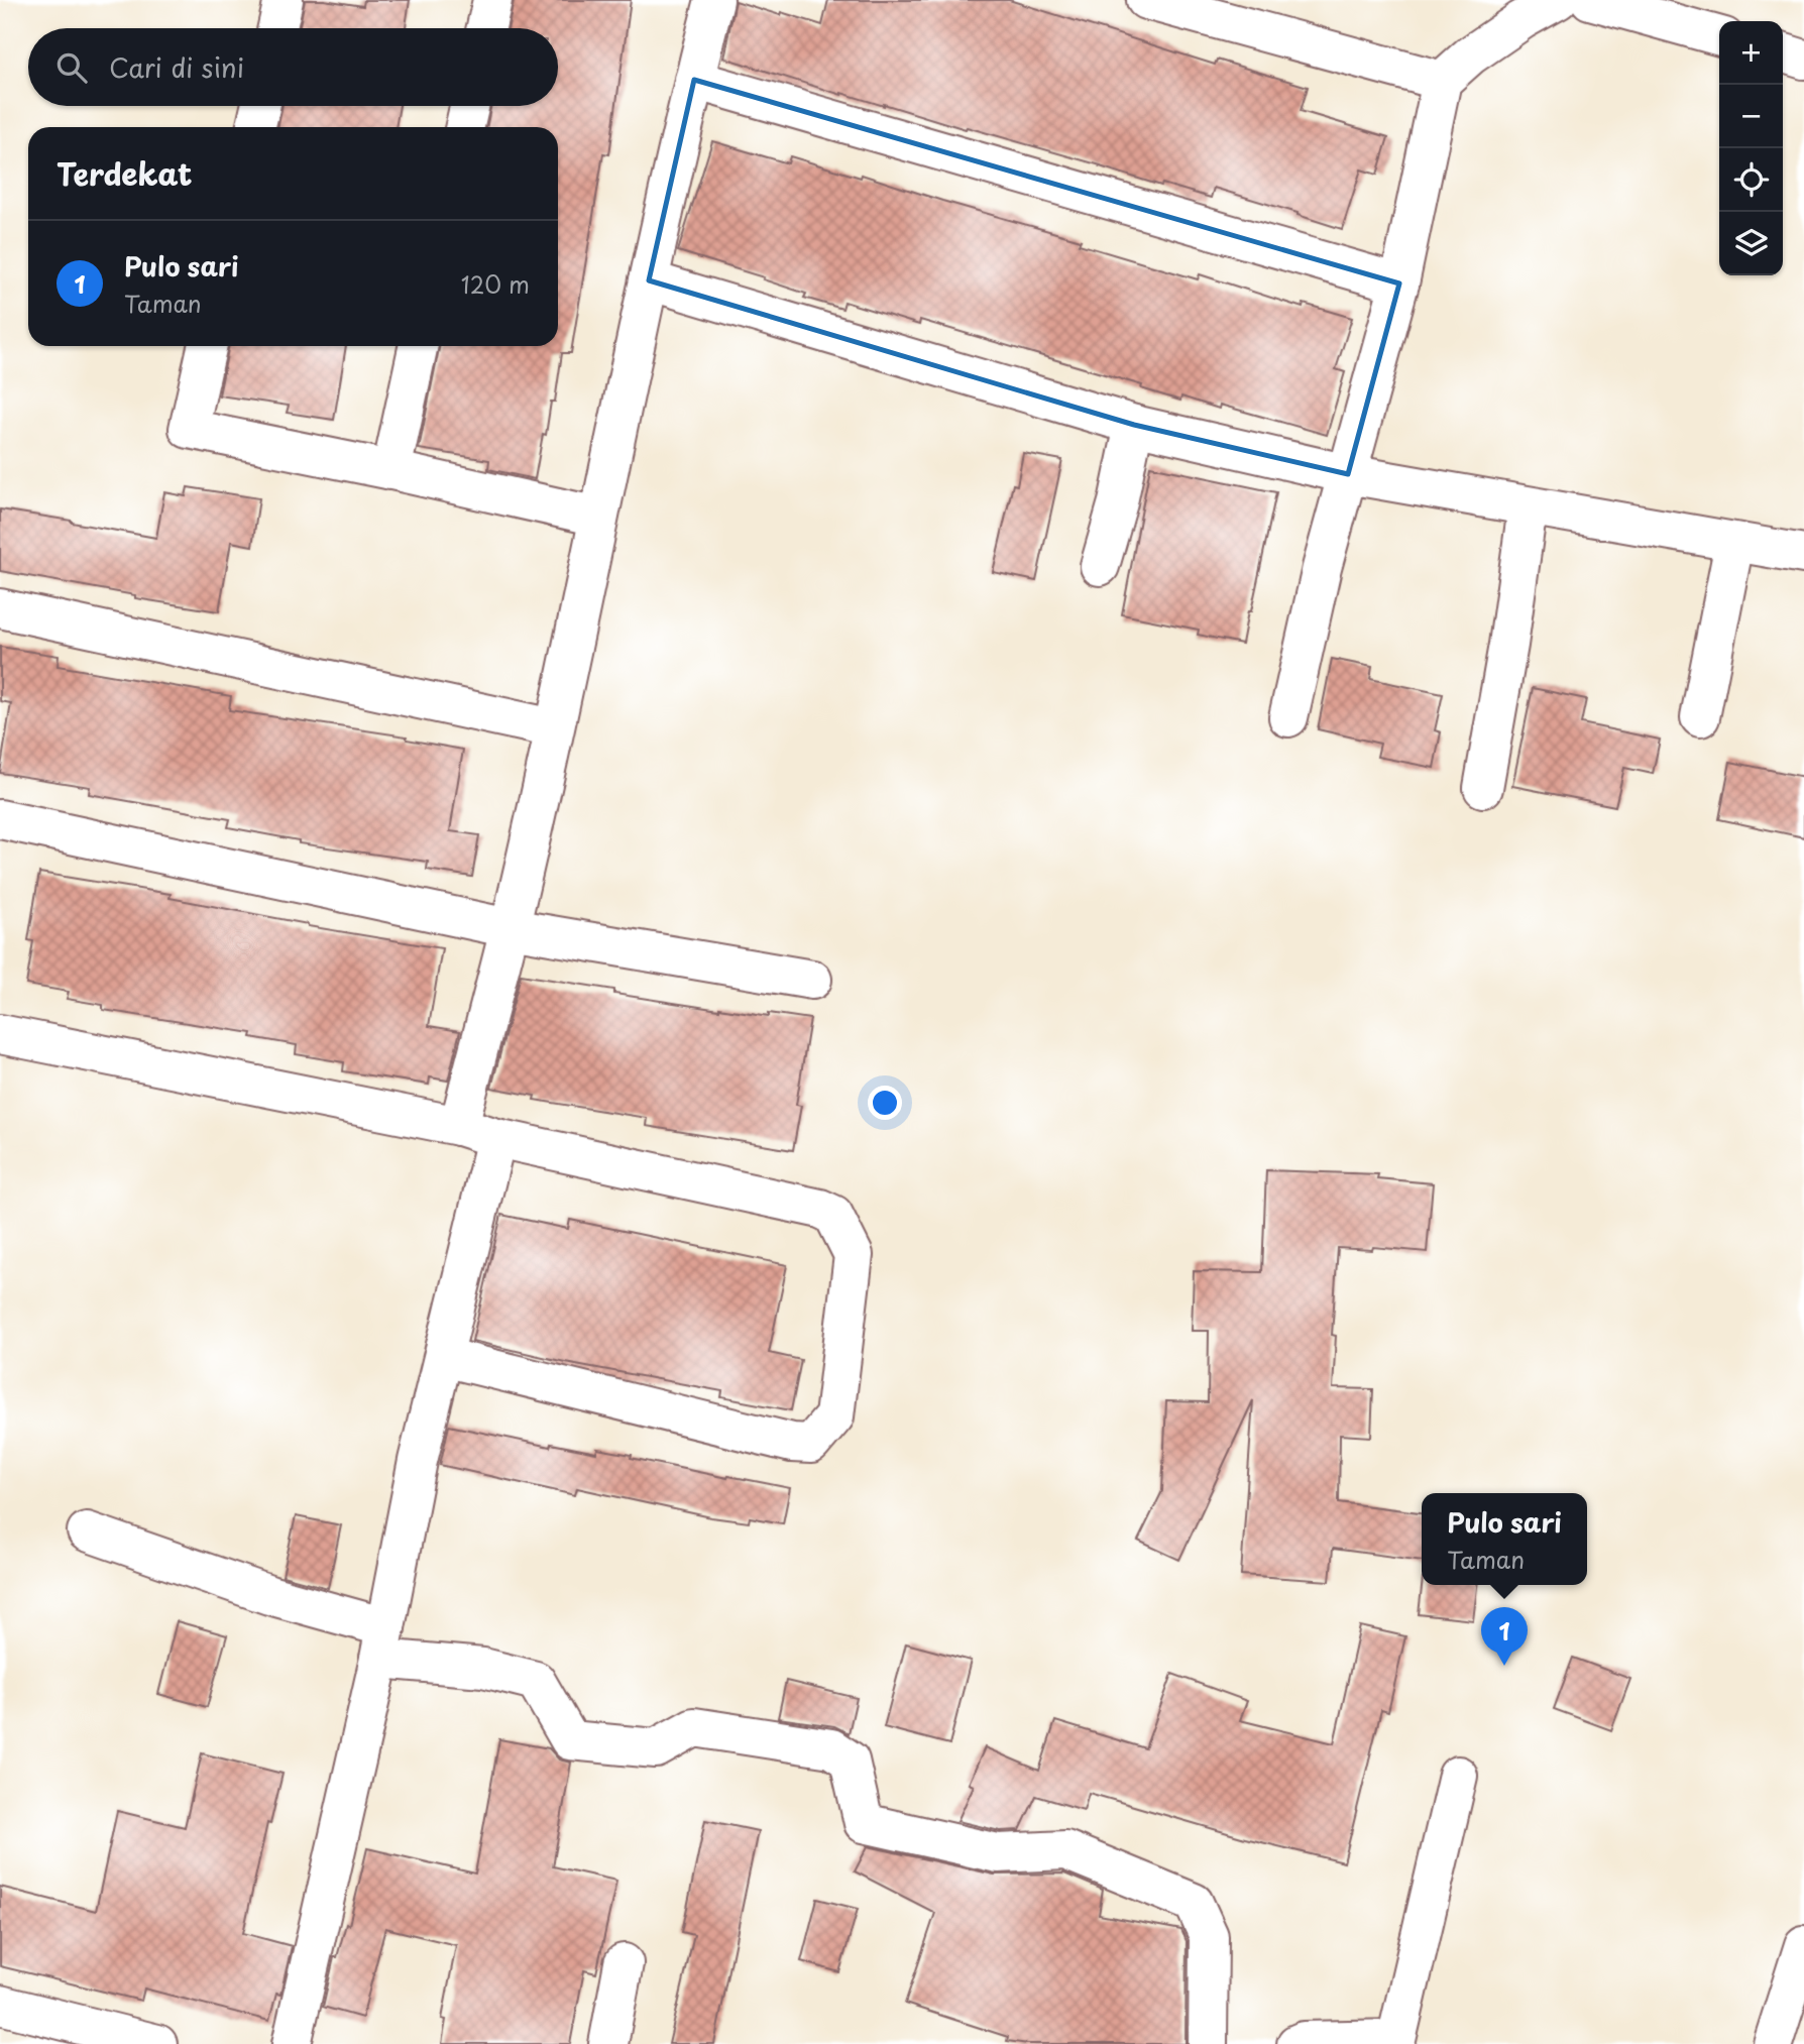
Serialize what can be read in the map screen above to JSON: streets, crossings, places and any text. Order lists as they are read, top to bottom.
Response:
{
  "page": {
    "map_buttons": ["+", "−"],
    "search": "Cari di sini",
    "heading": "Terdekat",
    "list": [
      {
        "mark": "1",
        "name": "Pulo sari",
        "note": "Taman",
        "value": "120 m"
      }
    ],
    "popup": ["Pulo sari", "Taman"],
    "pins": "1"
  }
}
